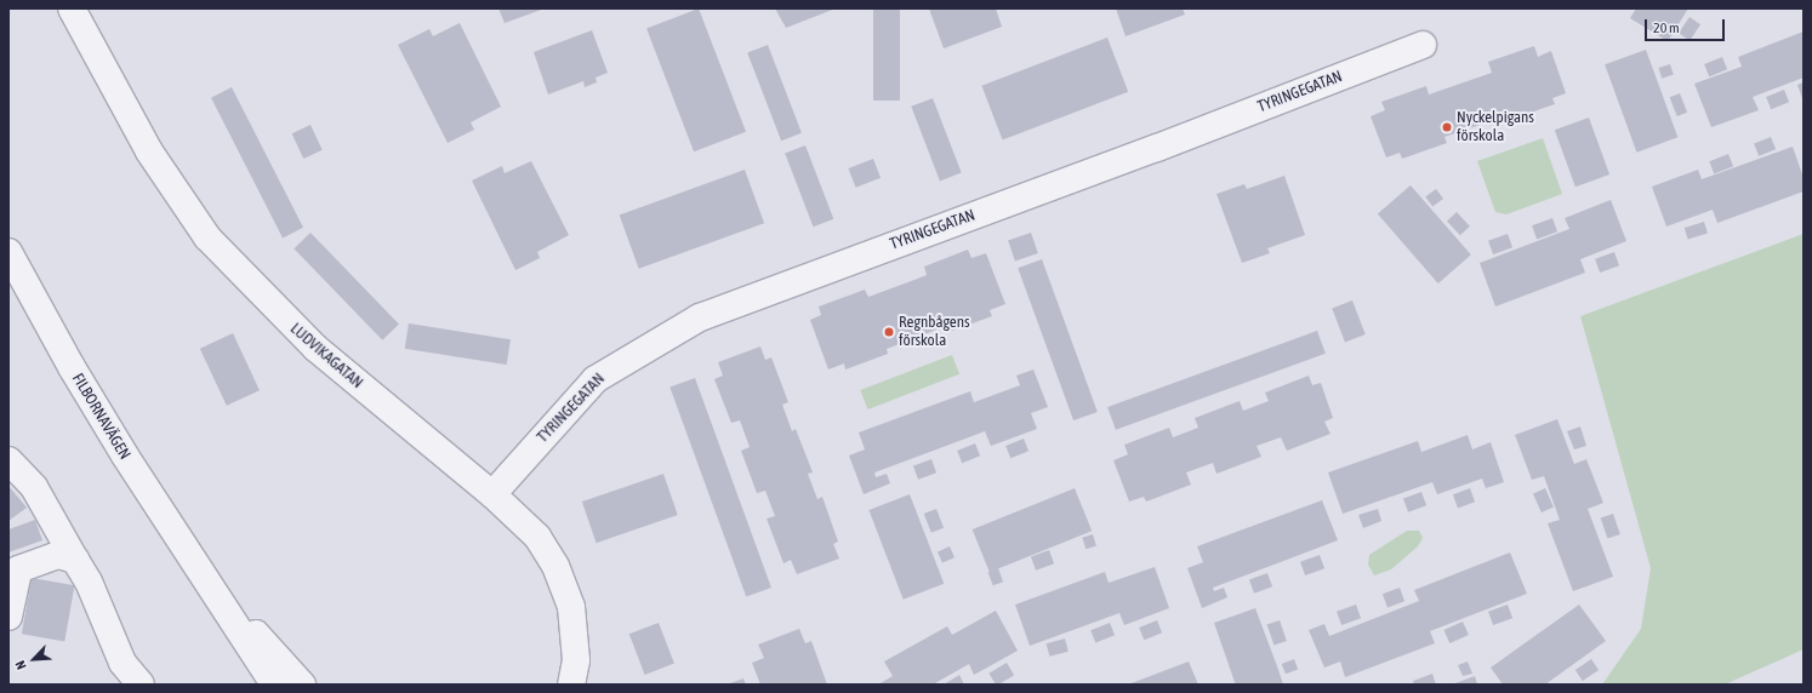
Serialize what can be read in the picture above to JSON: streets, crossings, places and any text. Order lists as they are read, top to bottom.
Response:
{
  "streets": {
    "street": ["TYRINGEGATAN", "LUDVIKAGATAN", "FILBORNAVÄGEN"]
  },
  "crossings": [
    ["TYRINGEGATAN", "LUDVIKAGATAN"]
  ],
  "places": ["Nyckelpigans förskola", "Regnbågens förskola"],
  "scale_bar": "20 m",
  "north": "bottom left"
}
